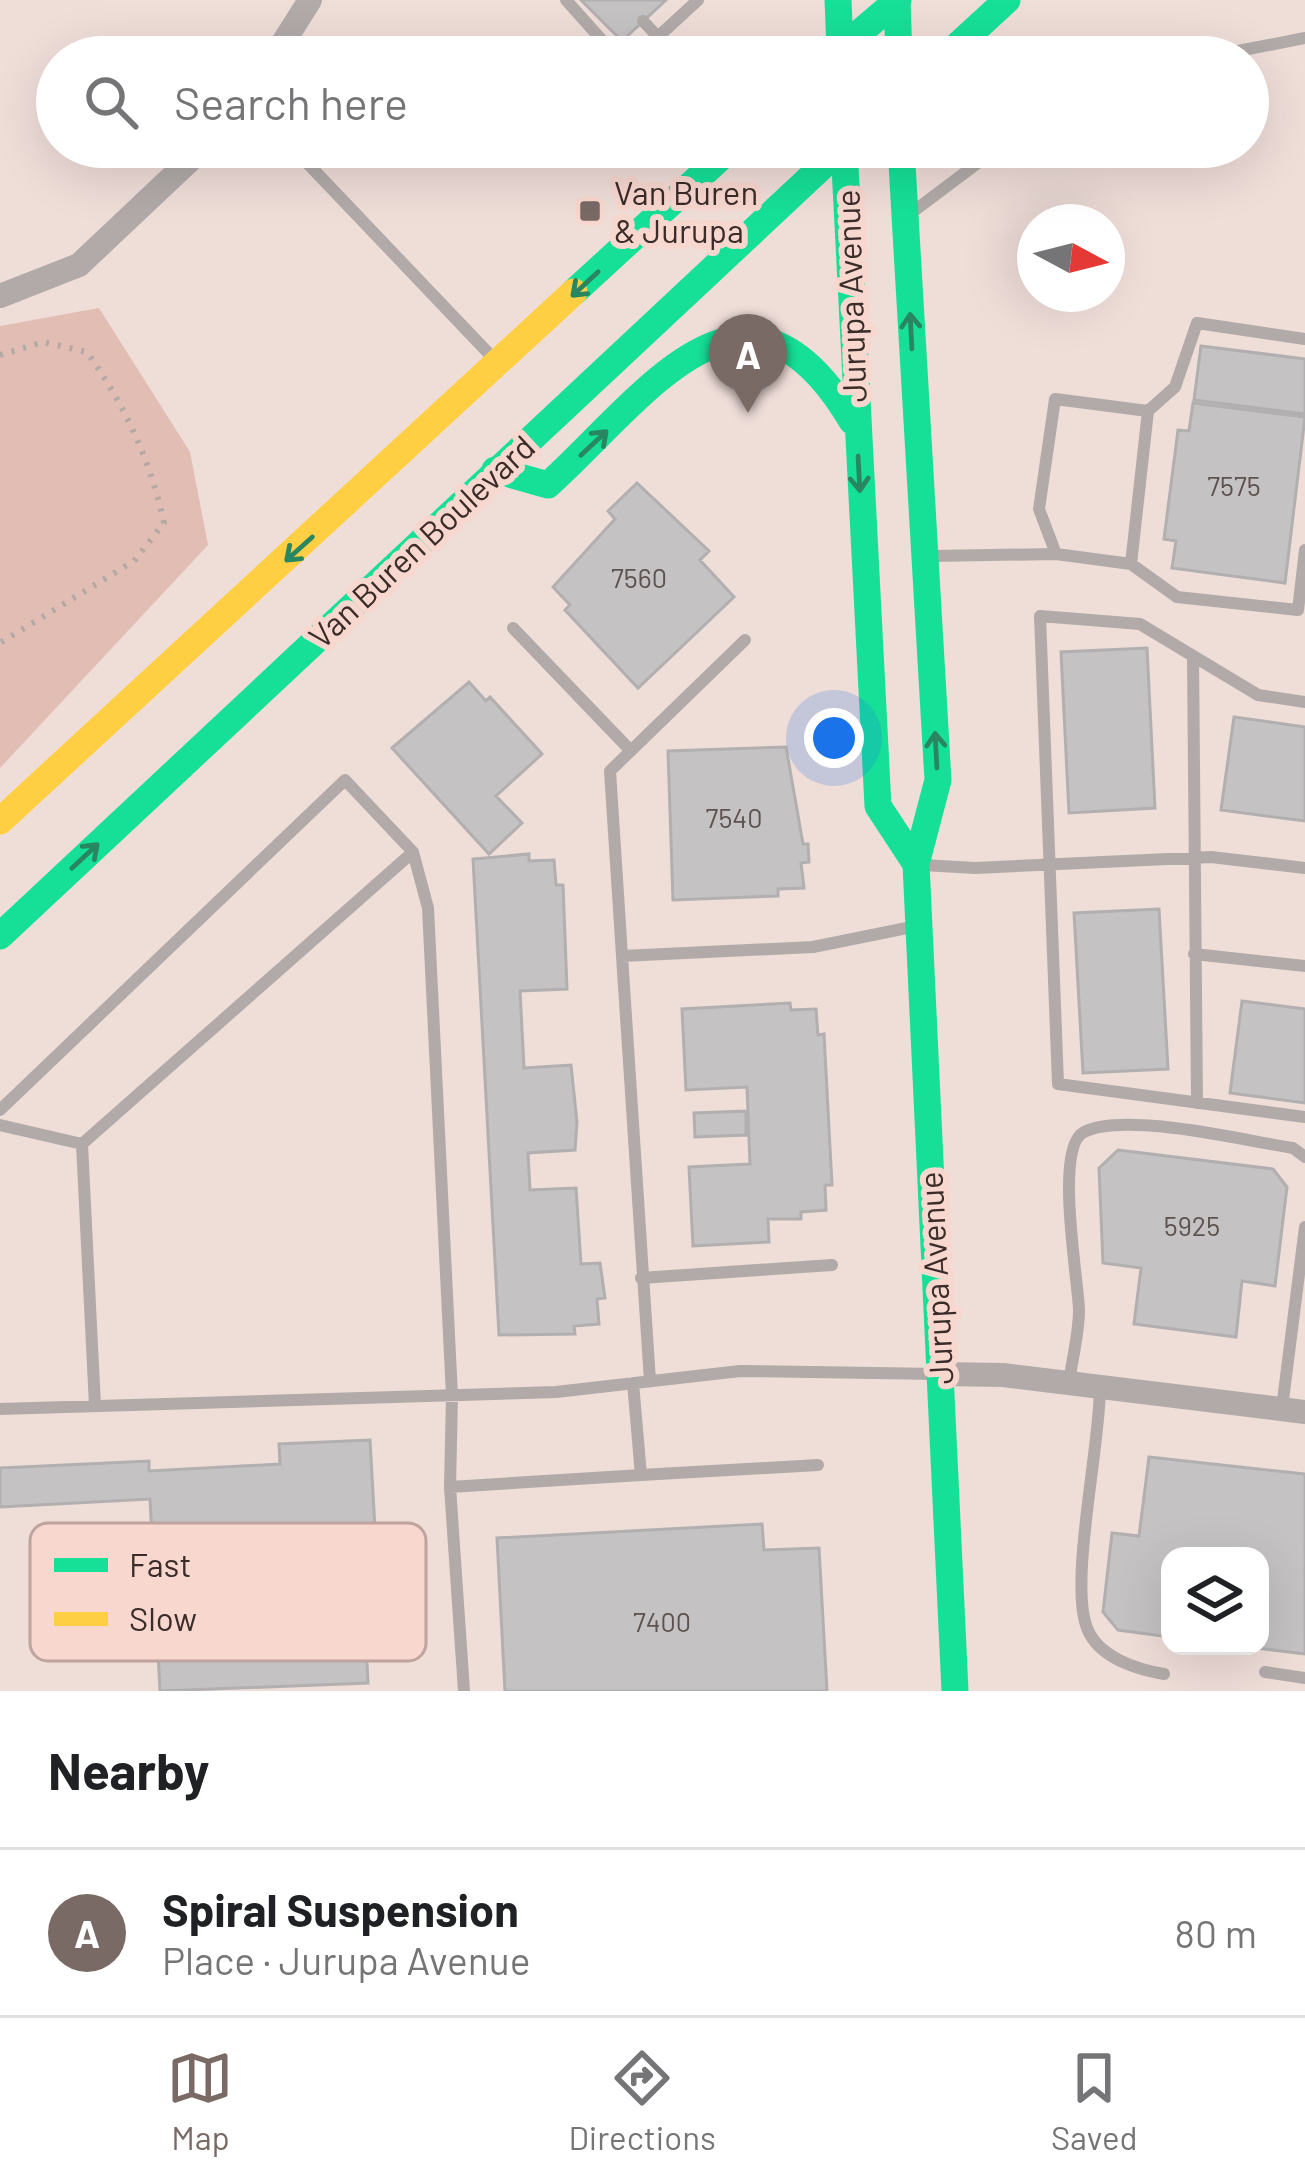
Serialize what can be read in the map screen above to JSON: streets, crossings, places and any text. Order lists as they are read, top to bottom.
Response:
{
  "streets": {
    "main road": ["Jurupa Avenue", "Van Buren Boulevard"]
  },
  "places": {
    "transit": ["Van Buren & Jurupa"]
  },
  "house_numbers": [
    "7575",
    "7560",
    "7540",
    "5925",
    "7400"
  ],
  "legend": ["Fast", "Slow"],
  "north": "right",
  "page": {
    "search": "Search here",
    "pins": "A",
    "heading": "Nearby",
    "list": [
      {
        "mark": "A",
        "name": "Spiral Suspension",
        "note": "Place · Jurupa Avenue",
        "value": "80 m"
      }
    ],
    "nav": ["Map", "Directions", "Saved"]
  }
}
